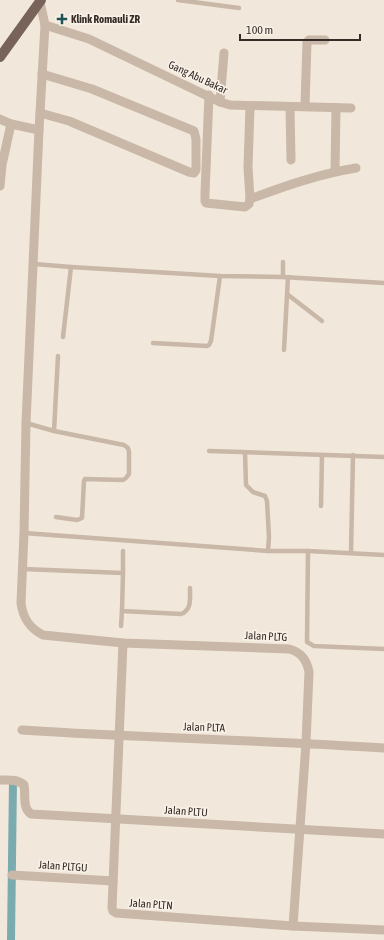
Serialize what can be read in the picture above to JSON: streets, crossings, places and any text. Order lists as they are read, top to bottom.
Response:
{
  "streets": {
    "street": [
      "Gang Abu Bakar",
      "Jalan PLTG",
      "Jalan PLTA",
      "Jalan PLTU",
      "Jalan PLTGU",
      "Jalan PLTN"
    ]
  },
  "crossings": [
    ["Jalan PLTG", "Jalan PLTA"],
    ["Jalan PLTG", "Jalan PLTU"],
    ["Jalan PLTG", "Jalan PLTN"],
    ["Jalan PLTA", "Jalan PLTN"],
    ["Jalan PLTU", "Jalan PLTN"],
    ["Jalan PLTGU", "Jalan PLTN"]
  ],
  "places": {
    "health": ["Klink Romauli ZR"]
  },
  "scale_bar": "100 m"
}
